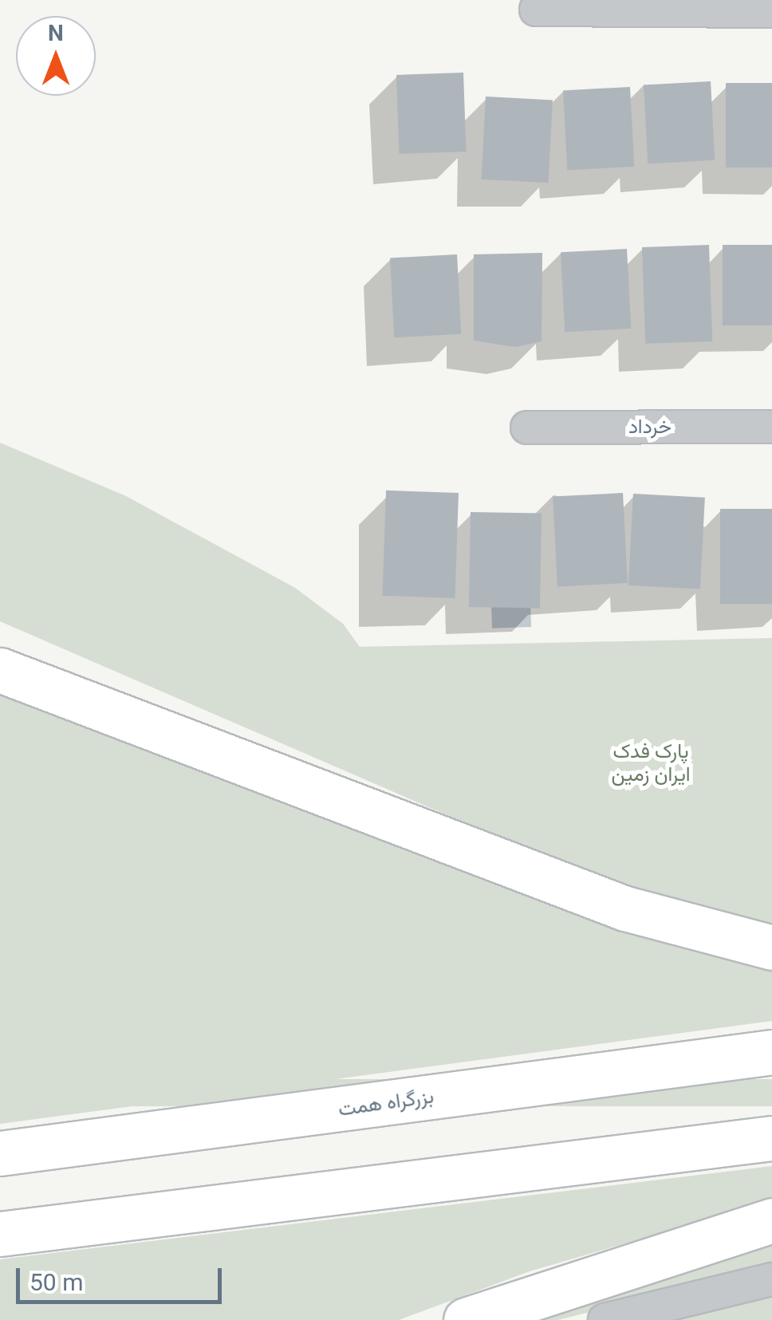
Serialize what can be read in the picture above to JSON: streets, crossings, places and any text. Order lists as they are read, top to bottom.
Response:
{
  "streets": {
    "highway": ["بزرگراه همت"],
    "street": ["خرداد"]
  },
  "parks": ["پارک فدک ایران زمین"],
  "scale_bar": "50 m",
  "north": "top"
}
